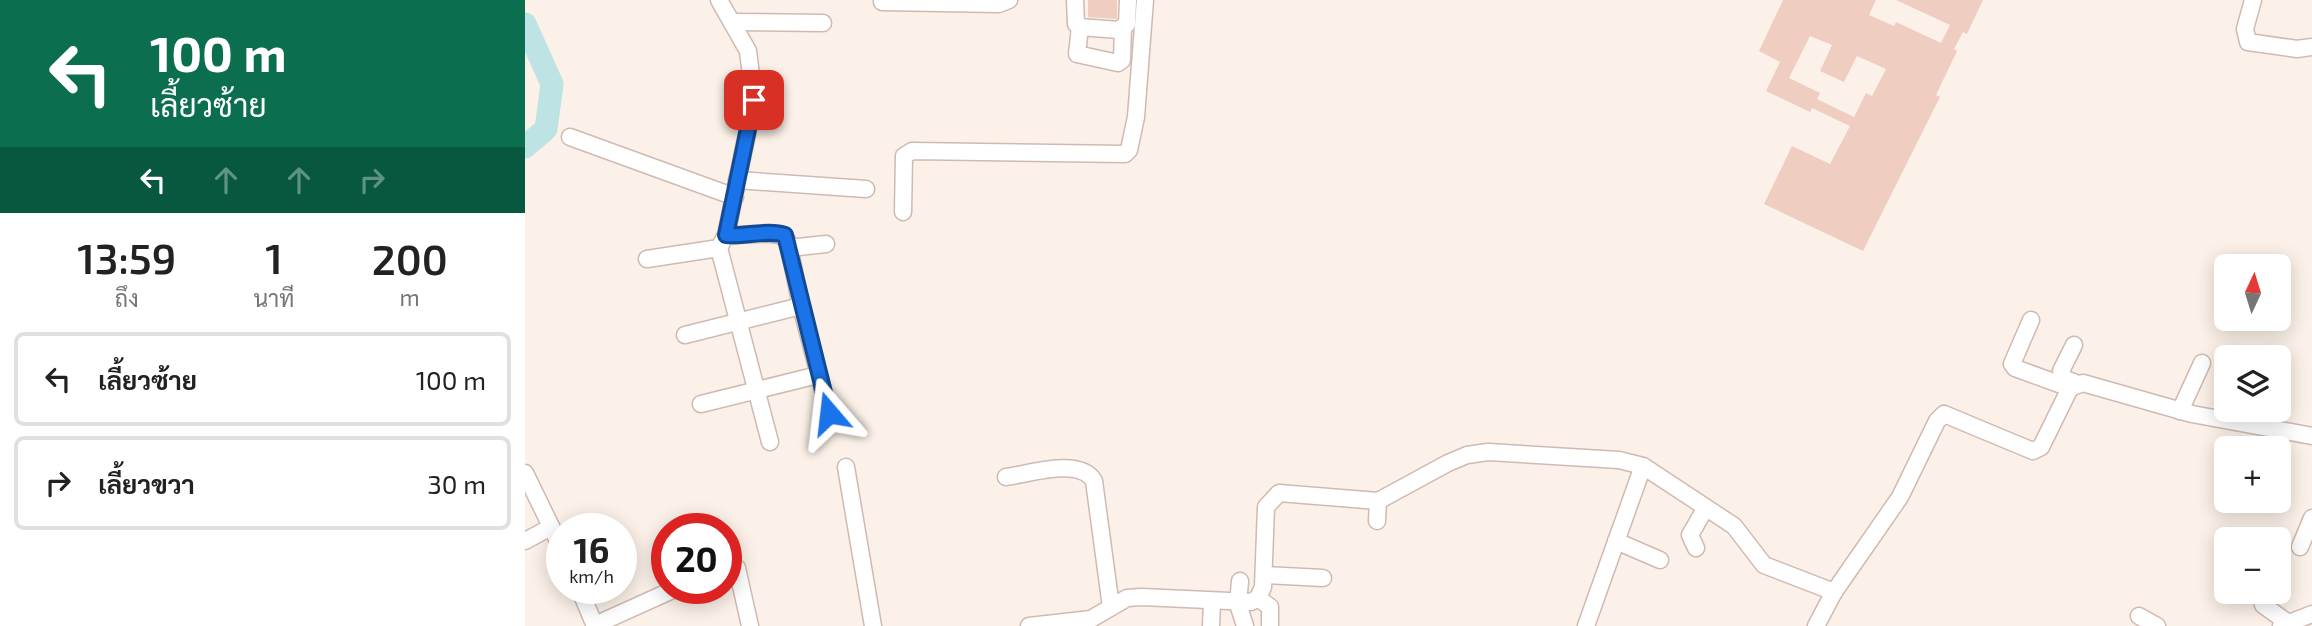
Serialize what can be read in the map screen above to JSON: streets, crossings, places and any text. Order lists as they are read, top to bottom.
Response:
{
  "north": "top",
  "page": {
    "turn": ["100 m", "เลี้ยวซ้าย"],
    "eta": [
      "13:59",
      "ถึง",
      "1",
      "นาที",
      "200",
      "m"
    ],
    "map_buttons": ["+", "−"],
    "list": [
      {
        "name": "เลี้ยวซ้าย",
        "value": "100 m"
      },
      {
        "name": "เลี้ยวขวา",
        "value": "30 m"
      }
    ],
    "speed": "16 km/h",
    "limit": "20"
  }
}
